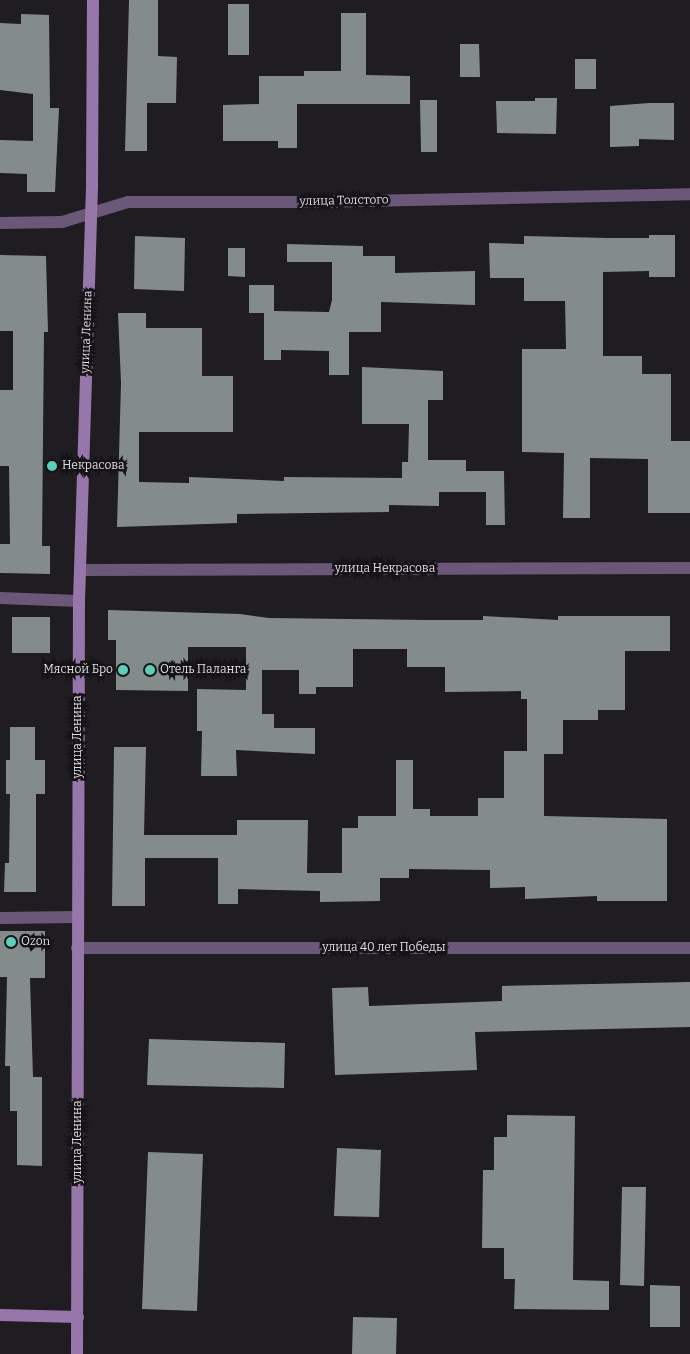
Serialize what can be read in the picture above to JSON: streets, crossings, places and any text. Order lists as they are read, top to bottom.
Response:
{
  "streets": {
    "street": [
      "улица Толстого",
      "улица Ленина",
      "улица Некрасова",
      "улица 40 лет Победы"
    ]
  },
  "crossings": [
    ["улица Толстого", "улица Ленина"],
    ["улица Ленина", "улица Некрасова"],
    ["улица Ленина", "улица 40 лет Победы"]
  ],
  "places": [
    "Некрасова",
    "Мясной Бро",
    "Отель Паланга",
    "Ozon"
  ]
}
